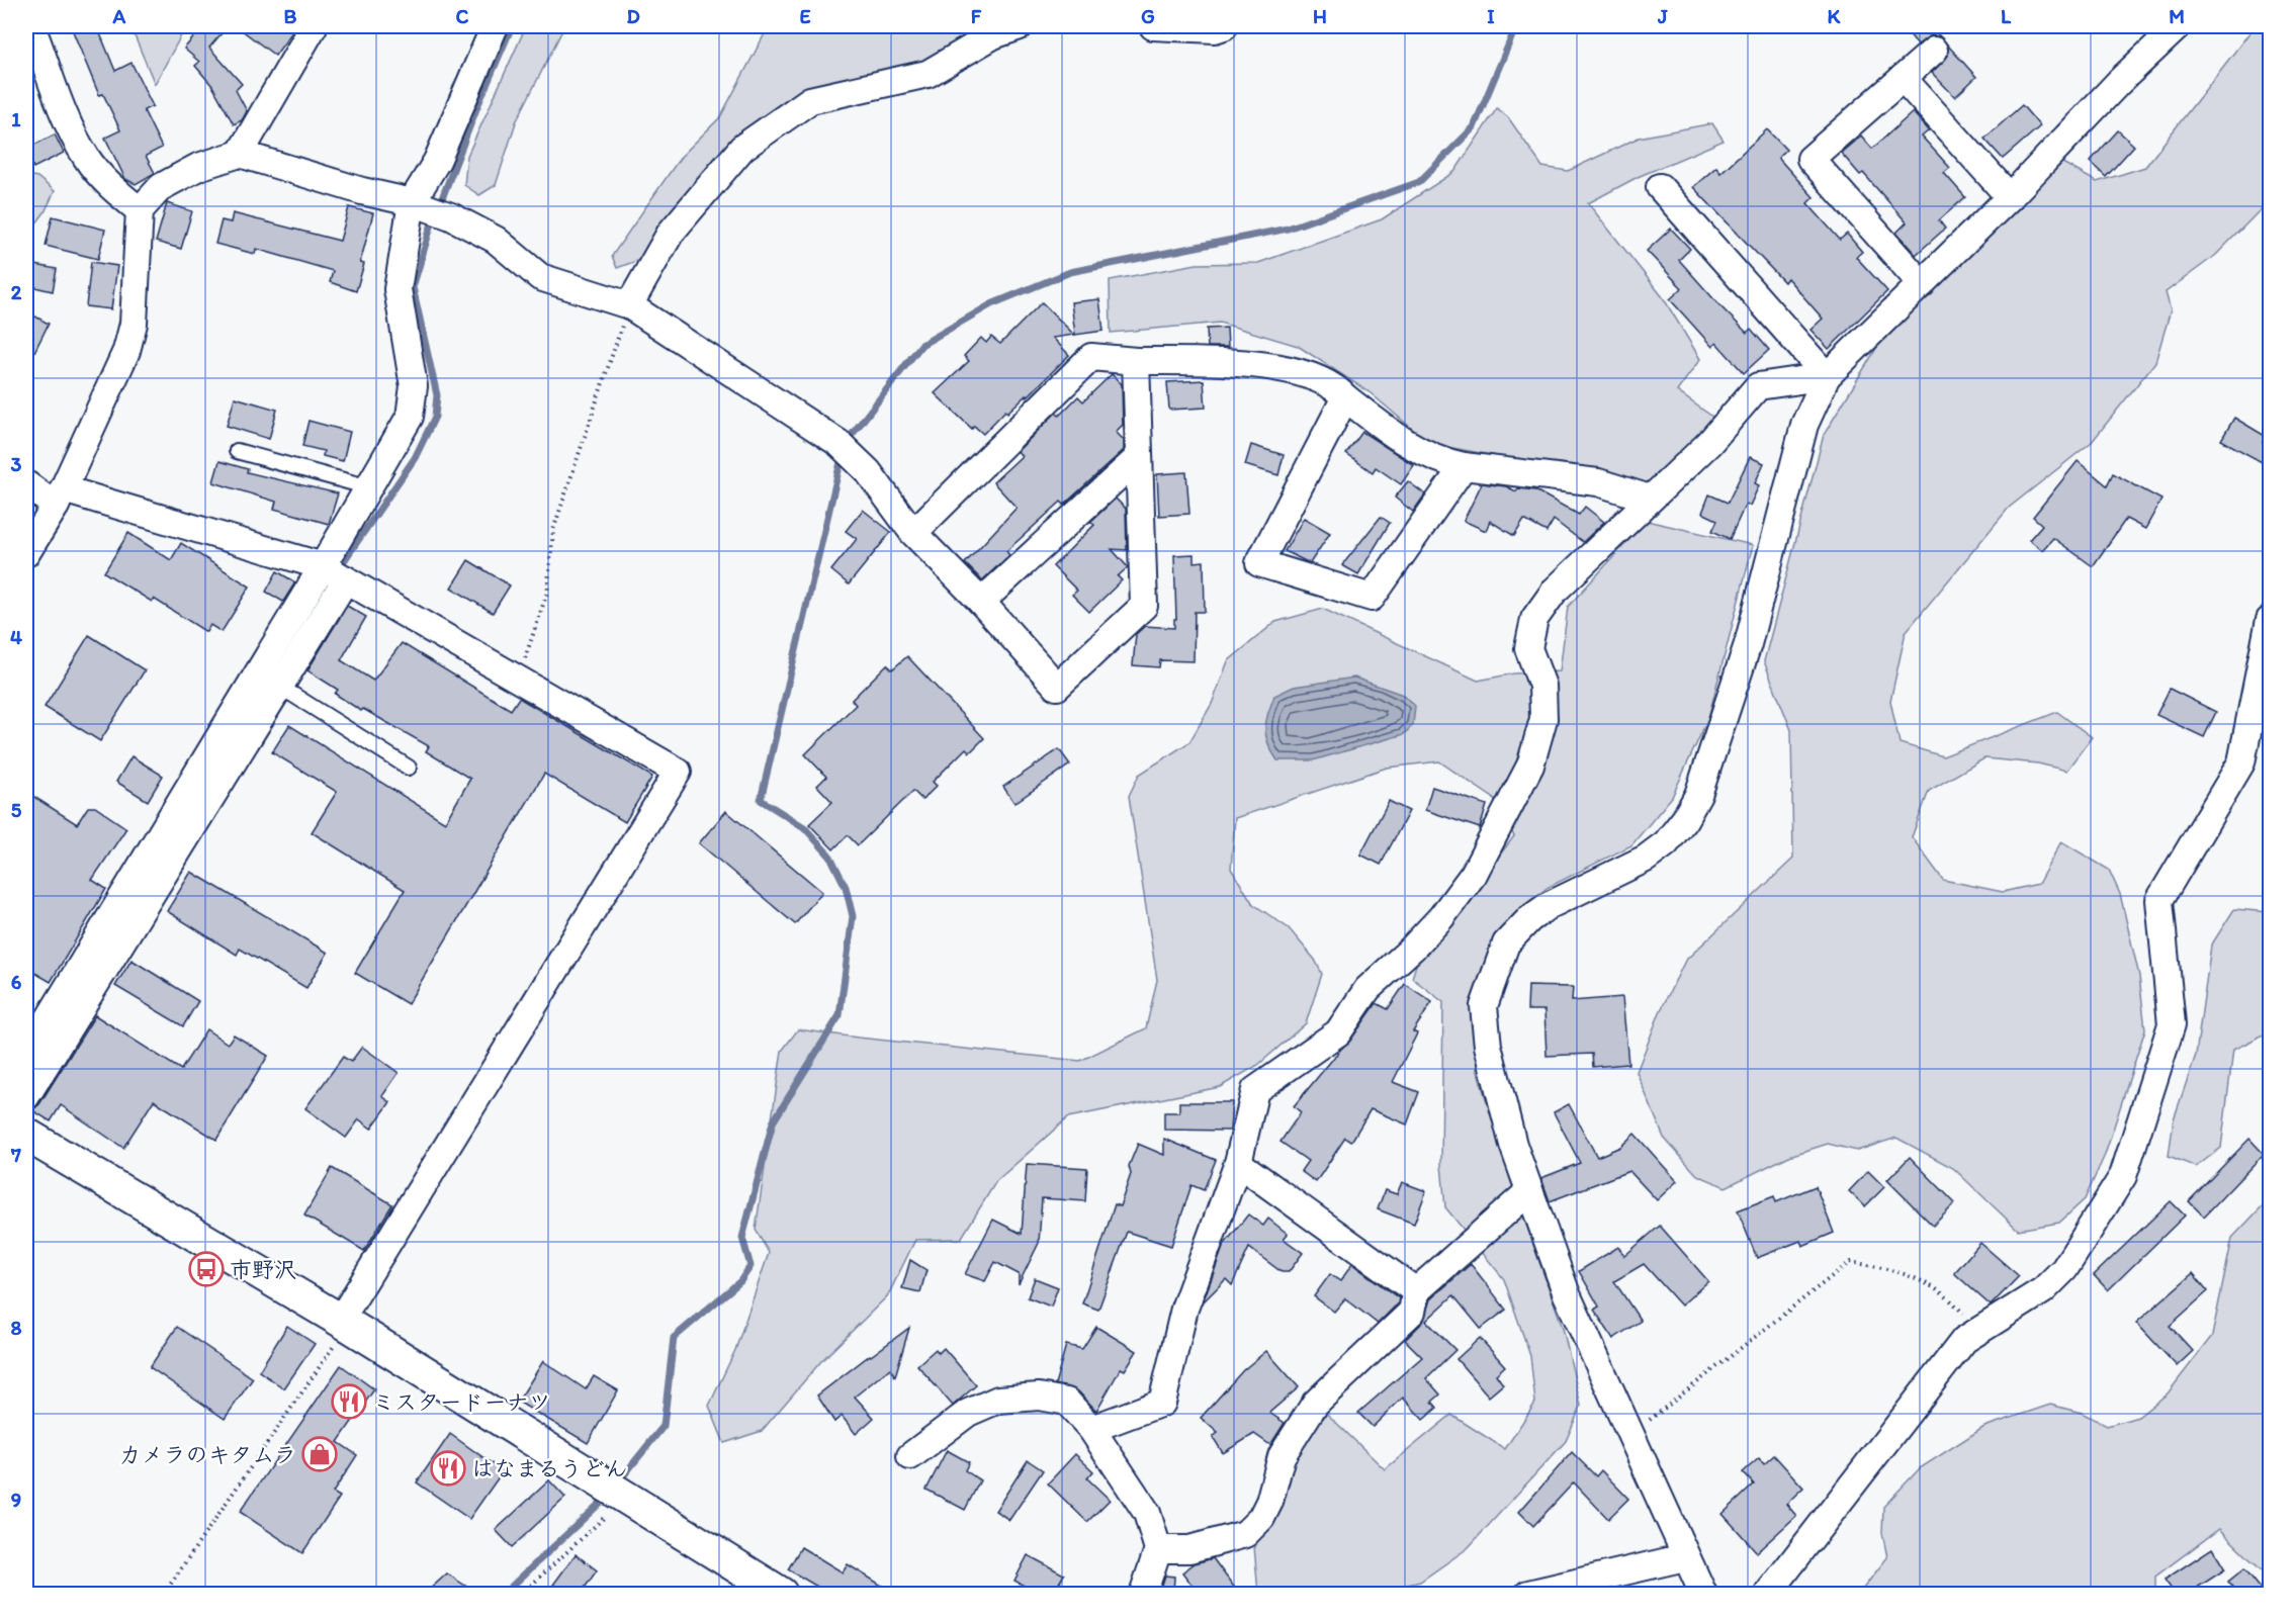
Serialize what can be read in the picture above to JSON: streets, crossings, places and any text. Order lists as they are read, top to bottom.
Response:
{
  "places": {
    "bus stop": ["市野沢"],
    "restaurant": ["ミスタードーナツ", "はなまるうどん"],
    "shop": ["カメラのキタムラ"]
  },
  "grid": {
    "columns": [
      "A",
      "B",
      "C",
      "D",
      "E",
      "F",
      "G",
      "H",
      "I",
      "J",
      "K",
      "L",
      "M"
    ],
    "rows": [
      "1",
      "2",
      "3",
      "4",
      "5",
      "6",
      "7",
      "8",
      "9"
    ]
  }
}
